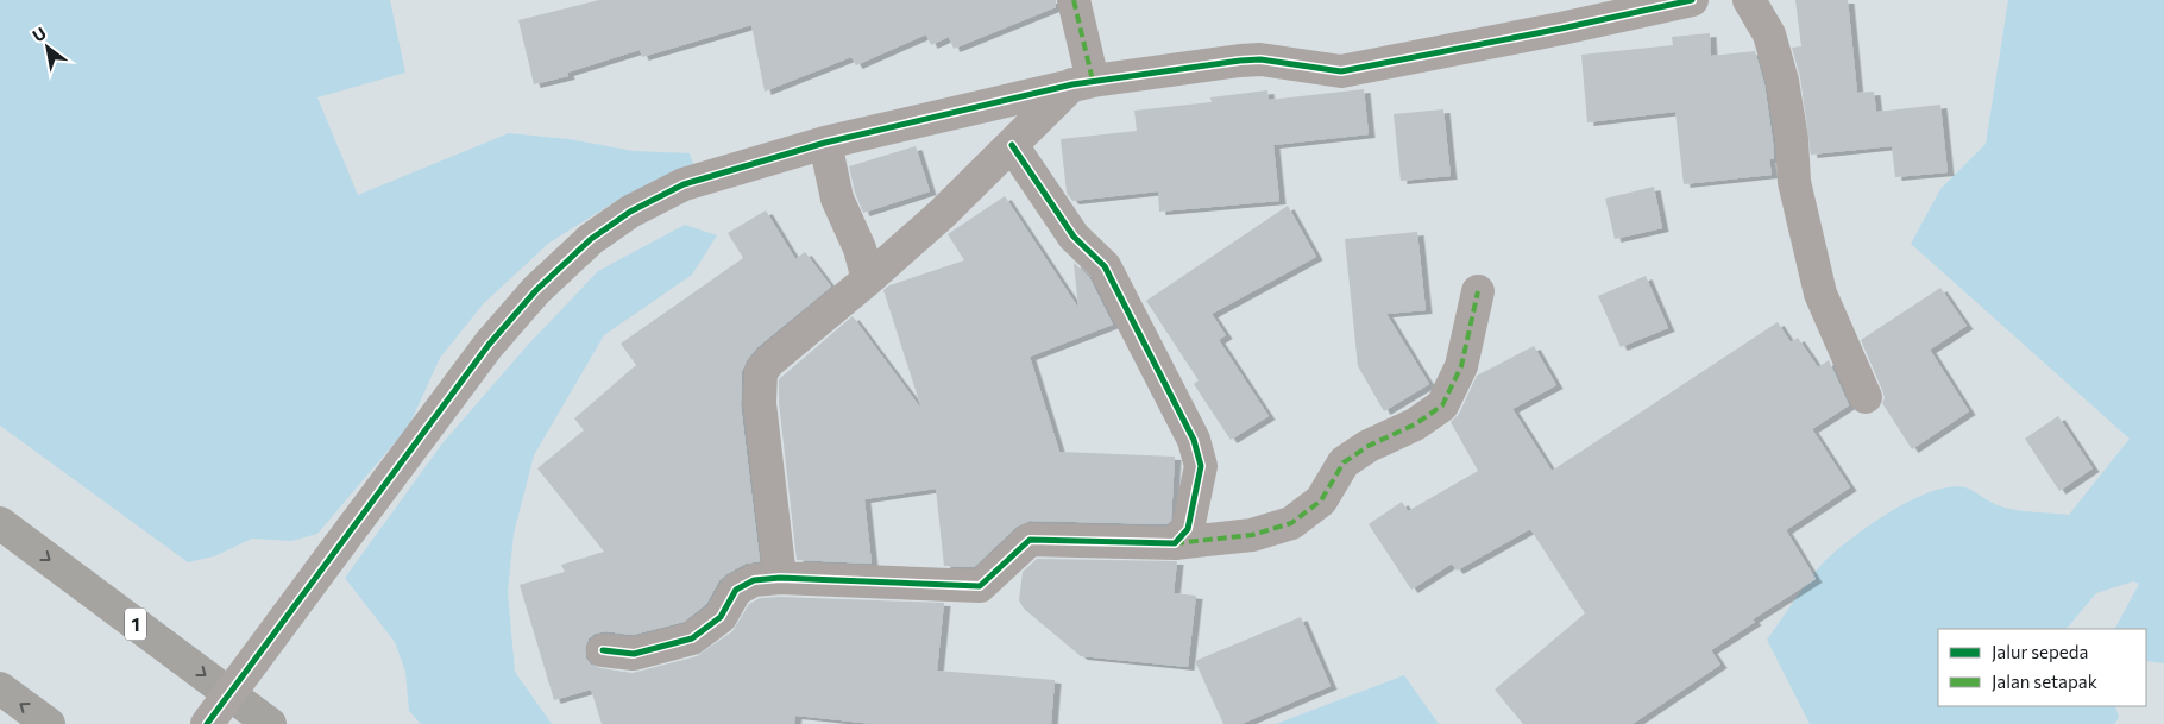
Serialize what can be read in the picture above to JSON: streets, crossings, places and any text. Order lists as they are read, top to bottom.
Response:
{
  "streets": {
    "highway": ["1"]
  },
  "legend": ["Jalur sepeda", "Jalan setapak"],
  "north": "top left"
}
